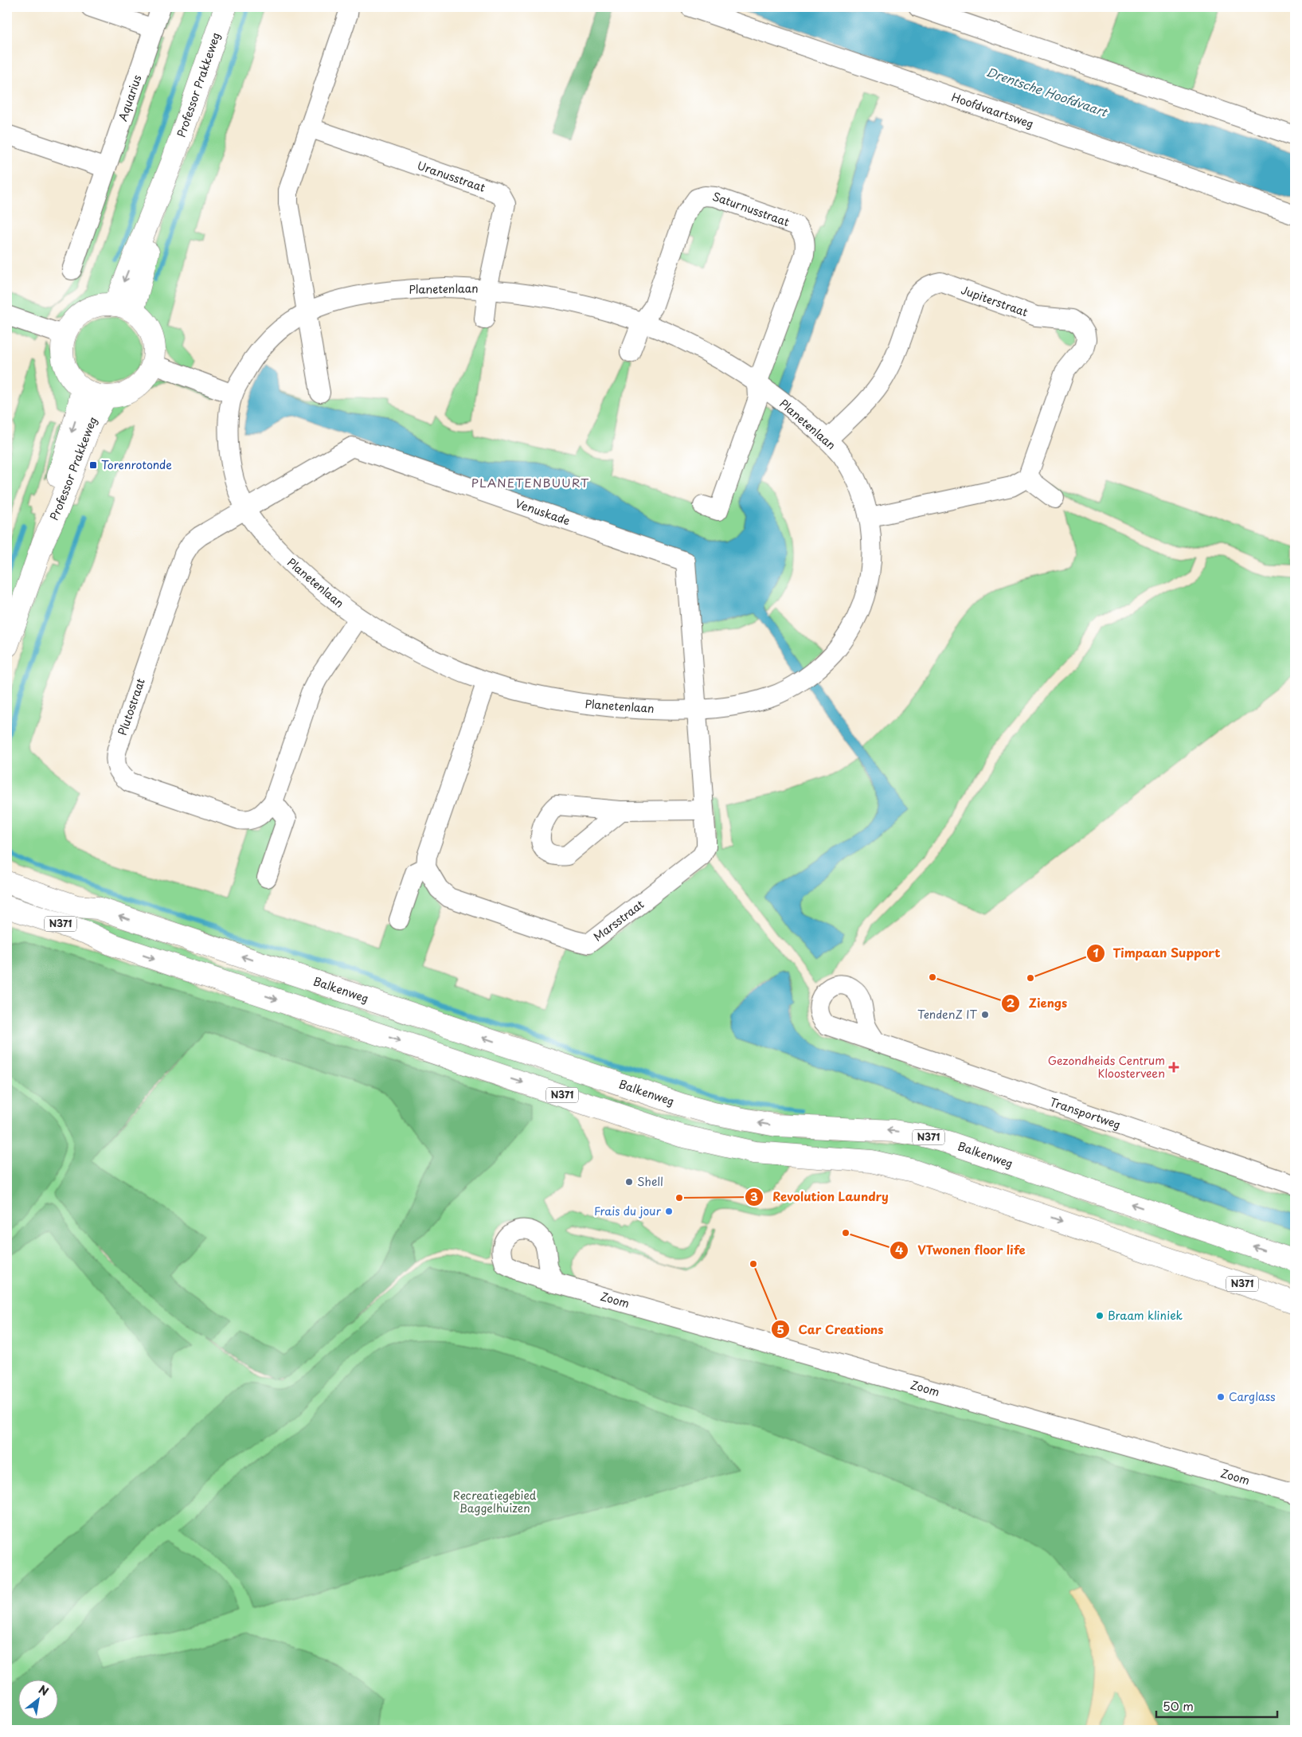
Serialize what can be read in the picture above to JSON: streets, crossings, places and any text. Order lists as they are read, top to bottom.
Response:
{
  "streets": {
    "main road": ["Professor Prakkeweg", "N371", "Balkenweg"],
    "street": [
      "Aquarius",
      "Hoofdvaartsweg",
      "Uranusstraat",
      "Saturnusstraat",
      "Planetenlaan",
      "Jupiterstraat",
      "Venuskade",
      "Plutostraat",
      "Marsstraat",
      "Transportweg",
      "Zoom"
    ]
  },
  "crossings": [
    ["Uranusstraat", "Planetenlaan"],
    ["Saturnusstraat", "Planetenlaan"],
    ["Planetenlaan", "Jupiterstraat"],
    ["Planetenlaan", "Venuskade"],
    ["Planetenlaan", "Plutostraat"],
    ["Planetenlaan", "Marsstraat"],
    ["Venuskade", "Plutostraat"],
    ["Venuskade", "Marsstraat"]
  ],
  "districts": ["PLANETENBUURT"],
  "water": ["Drentsche Hoofdvaart"],
  "parks": ["Recreatiegebied Baggelhuizen"],
  "places": {
    "transit": ["Torenrotonde"],
    "other": [
      "Ziengs",
      "Timpaan Support",
      "TendenZ IT",
      "Shell",
      "Revolution Laundry",
      "Frais du jour",
      "VTwonen floor life",
      "Car Creations",
      "Braam kliniek",
      "Carglass"
    ],
    "health": ["Gezondheids Centrum Kloosterveen"]
  },
  "scale_bar": "50 m",
  "north": "top right"
}
